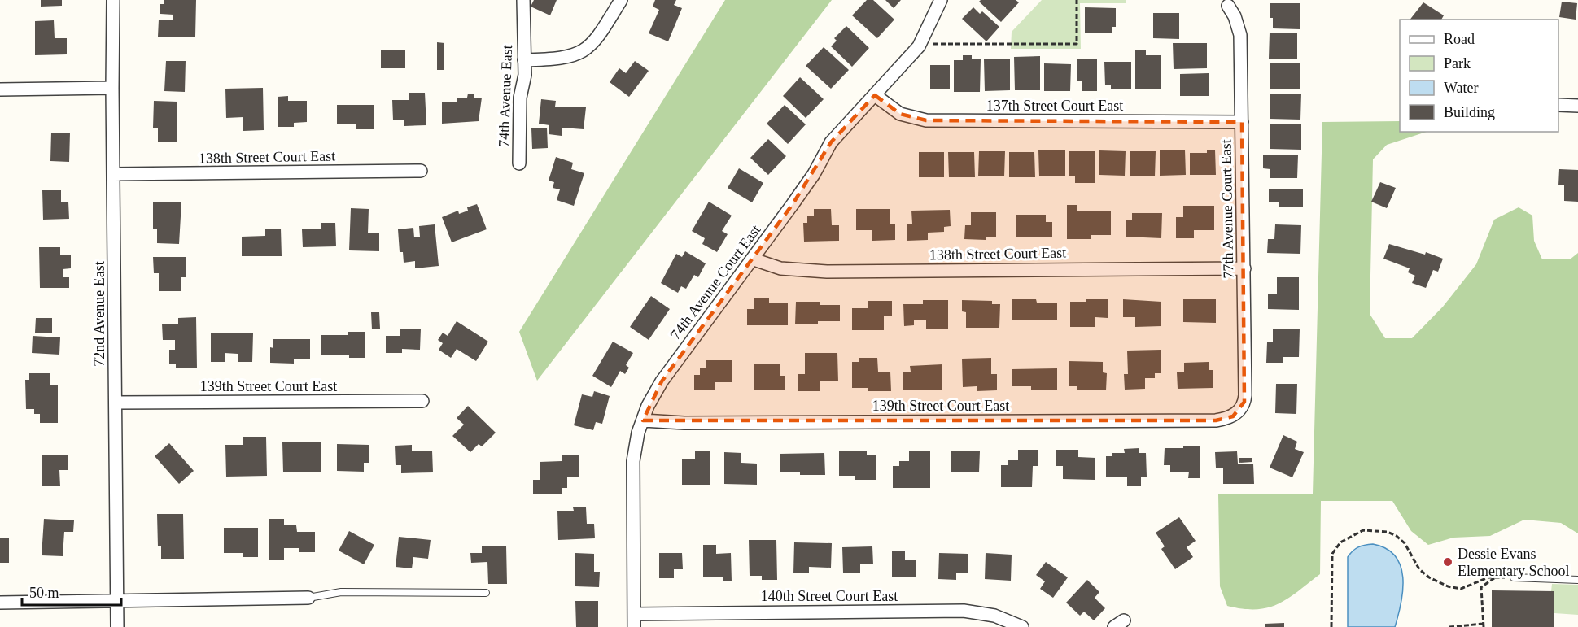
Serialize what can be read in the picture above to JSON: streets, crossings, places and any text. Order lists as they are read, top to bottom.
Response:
{
  "streets": {
    "street": [
      "74th Avenue East",
      "137th Street Court East",
      "138th Street Court East",
      "77th Avenue Court East",
      "74th Avenue Court East",
      "72nd Avenue East",
      "139th Street Court East",
      "140th Street Court East"
    ]
  },
  "crossings": [
    ["137th Street Court East", "77th Avenue Court East"],
    ["137th Street Court East", "74th Avenue Court East"],
    ["138th Street Court East", "77th Avenue Court East"],
    ["138th Street Court East", "74th Avenue Court East"],
    ["138th Street Court East", "72nd Avenue East"],
    ["77th Avenue Court East", "139th Street Court East"],
    ["74th Avenue Court East", "139th Street Court East"],
    ["74th Avenue Court East", "140th Street Court East"],
    ["72nd Avenue East", "139th Street Court East"]
  ],
  "places": ["Dessie Evans Elementary School"],
  "legend": [
    "Road",
    "Park",
    "Water",
    "Building"
  ],
  "scale_bar": "50 m"
}
